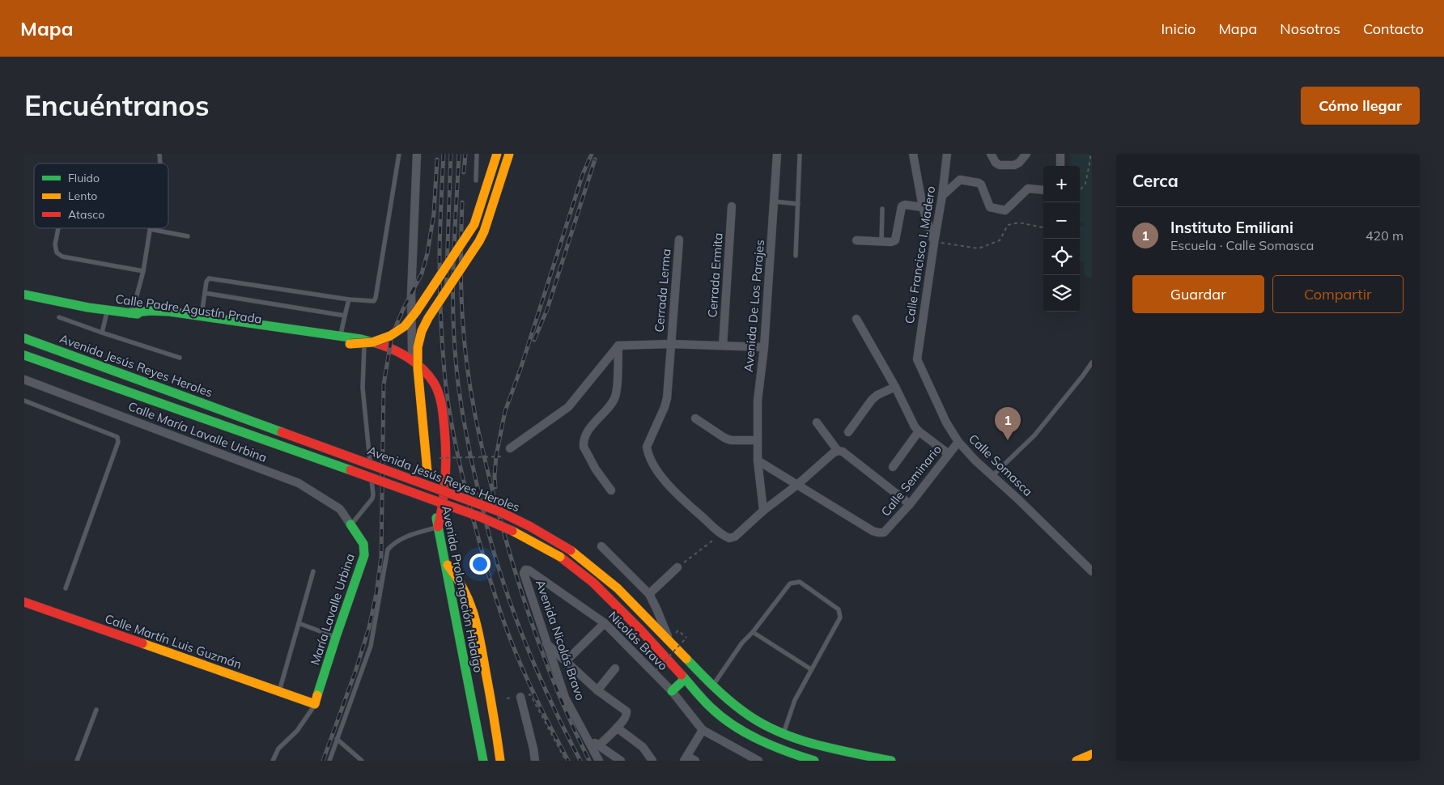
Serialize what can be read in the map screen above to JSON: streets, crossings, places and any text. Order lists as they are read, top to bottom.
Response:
{
  "streets": {
    "main road": [
      "Calle Padre Agustín Prada",
      "Avenida Jesús Reyes Heroles",
      "Avenida Prolongación Hidalgo",
      "María Lavalle Urbina",
      "Calle Martín Luis Guzmán"
    ],
    "street": [
      "Calle Francisco I. Madero",
      "Cerrada Ermita",
      "Cerrada Lerma",
      "Avenida De Los Parajes",
      "Calle María Lavalle Urbina",
      "Calle Somasca",
      "Calle Seminario",
      "Avenida Nicolás Bravo",
      "Nicolás Bravo"
    ]
  },
  "crossings": [
    ["Calle Francisco I. Madero", "Calle Somasca"],
    ["Avenida De Los Parajes", "Calle Seminario"],
    ["Calle María Lavalle Urbina", "María Lavalle Urbina"],
    ["Calle Somasca", "Calle Seminario"],
    ["María Lavalle Urbina", "Calle Martín Luis Guzmán"],
    ["Avenida Nicolás Bravo", "Nicolás Bravo"]
  ],
  "legend": ["Fluido", "Lento", "Atasco"],
  "page": {
    "header": "Mapa",
    "nav": [
      "Inicio",
      "Mapa",
      "Nosotros",
      "Contacto"
    ],
    "buttons": [
      "Cómo llegar",
      ["Guardar", "Compartir"]
    ],
    "title": "Encuéntranos",
    "heading": "Cerca",
    "map_buttons": ["+", "−"],
    "list": [
      {
        "mark": "1",
        "name": "Instituto Emiliani",
        "note": "Escuela · Calle Somasca",
        "value": "420 m"
      }
    ],
    "pins": "1"
  }
}
